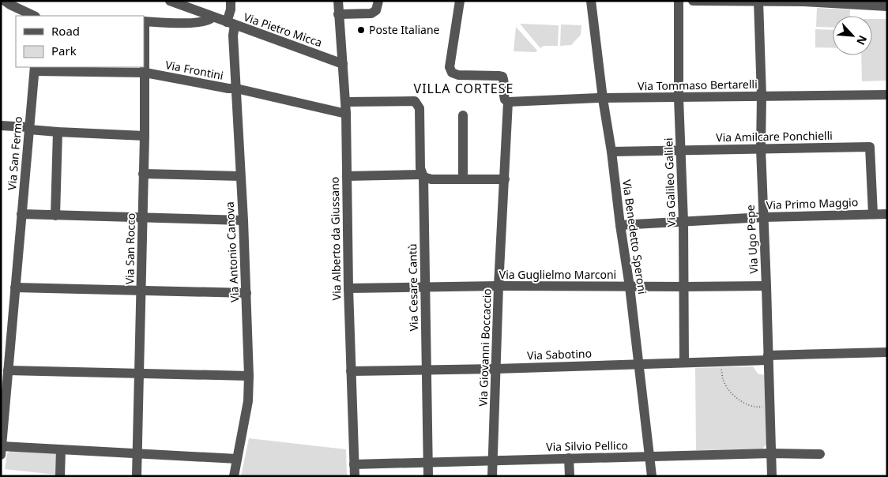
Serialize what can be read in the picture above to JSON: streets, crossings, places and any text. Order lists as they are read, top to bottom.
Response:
{
  "streets": {
    "street": [
      "Via Pietro Micca",
      "Via Frontini",
      "Via Tommaso Bertarelli",
      "Via Amilcare Ponchielli",
      "Via San Fermo",
      "Via Galileo Galilei",
      "Via Primo Maggio",
      "Via Benedetto Speroni",
      "Via Alberto da Giussano",
      "Via Ugo Pepe",
      "Via San Rocco",
      "Via Antonio Canova",
      "Via Guglielmo Marconi",
      "Via Cesare Cantù",
      "Via Giovanni Boccaccio",
      "Via Sabotino",
      "Via Silvio Pellico"
    ]
  },
  "crossings": [
    ["Via Pietro Micca", "Via Alberto da Giussano"],
    ["Via Pietro Micca", "Via Antonio Canova"],
    ["Via Frontini", "Via San Fermo"],
    ["Via Frontini", "Via Alberto da Giussano"],
    ["Via Frontini", "Via San Rocco"],
    ["Via Frontini", "Via Antonio Canova"],
    ["Via Tommaso Bertarelli", "Via Galileo Galilei"],
    ["Via Tommaso Bertarelli", "Via Benedetto Speroni"],
    ["Via Tommaso Bertarelli", "Via Ugo Pepe"],
    ["Via Tommaso Bertarelli", "Via Giovanni Boccaccio"],
    ["Via Amilcare Ponchielli", "Via Galileo Galilei"],
    ["Via Amilcare Ponchielli", "Via Primo Maggio"],
    ["Via Amilcare Ponchielli", "Via Benedetto Speroni"],
    ["Via Amilcare Ponchielli", "Via Ugo Pepe"],
    ["Via Galileo Galilei", "Via Primo Maggio"],
    ["Via Galileo Galilei", "Via Guglielmo Marconi"],
    ["Via Galileo Galilei", "Via Sabotino"],
    ["Via Primo Maggio", "Via Benedetto Speroni"],
    ["Via Primo Maggio", "Via Ugo Pepe"],
    ["Via Benedetto Speroni", "Via Guglielmo Marconi"],
    ["Via Benedetto Speroni", "Via Sabotino"],
    ["Via Benedetto Speroni", "Via Silvio Pellico"],
    ["Via Alberto da Giussano", "Via Guglielmo Marconi"],
    ["Via Alberto da Giussano", "Via Cesare Cantù"],
    ["Via Alberto da Giussano", "Via Sabotino"],
    ["Via Alberto da Giussano", "Via Silvio Pellico"],
    ["Via Ugo Pepe", "Via Guglielmo Marconi"],
    ["Via Ugo Pepe", "Via Sabotino"],
    ["Via Ugo Pepe", "Via Silvio Pellico"],
    ["Via Guglielmo Marconi", "Via Cesare Cantù"],
    ["Via Guglielmo Marconi", "Via Giovanni Boccaccio"],
    ["Via Cesare Cantù", "Via Sabotino"],
    ["Via Cesare Cantù", "Via Silvio Pellico"],
    ["Via Giovanni Boccaccio", "Via Sabotino"],
    ["Via Giovanni Boccaccio", "Via Silvio Pellico"]
  ],
  "districts": ["VILLA CORTESE"],
  "places": ["Poste Italiane"],
  "legend": ["Road", "Park"],
  "north": "bottom right"
}
